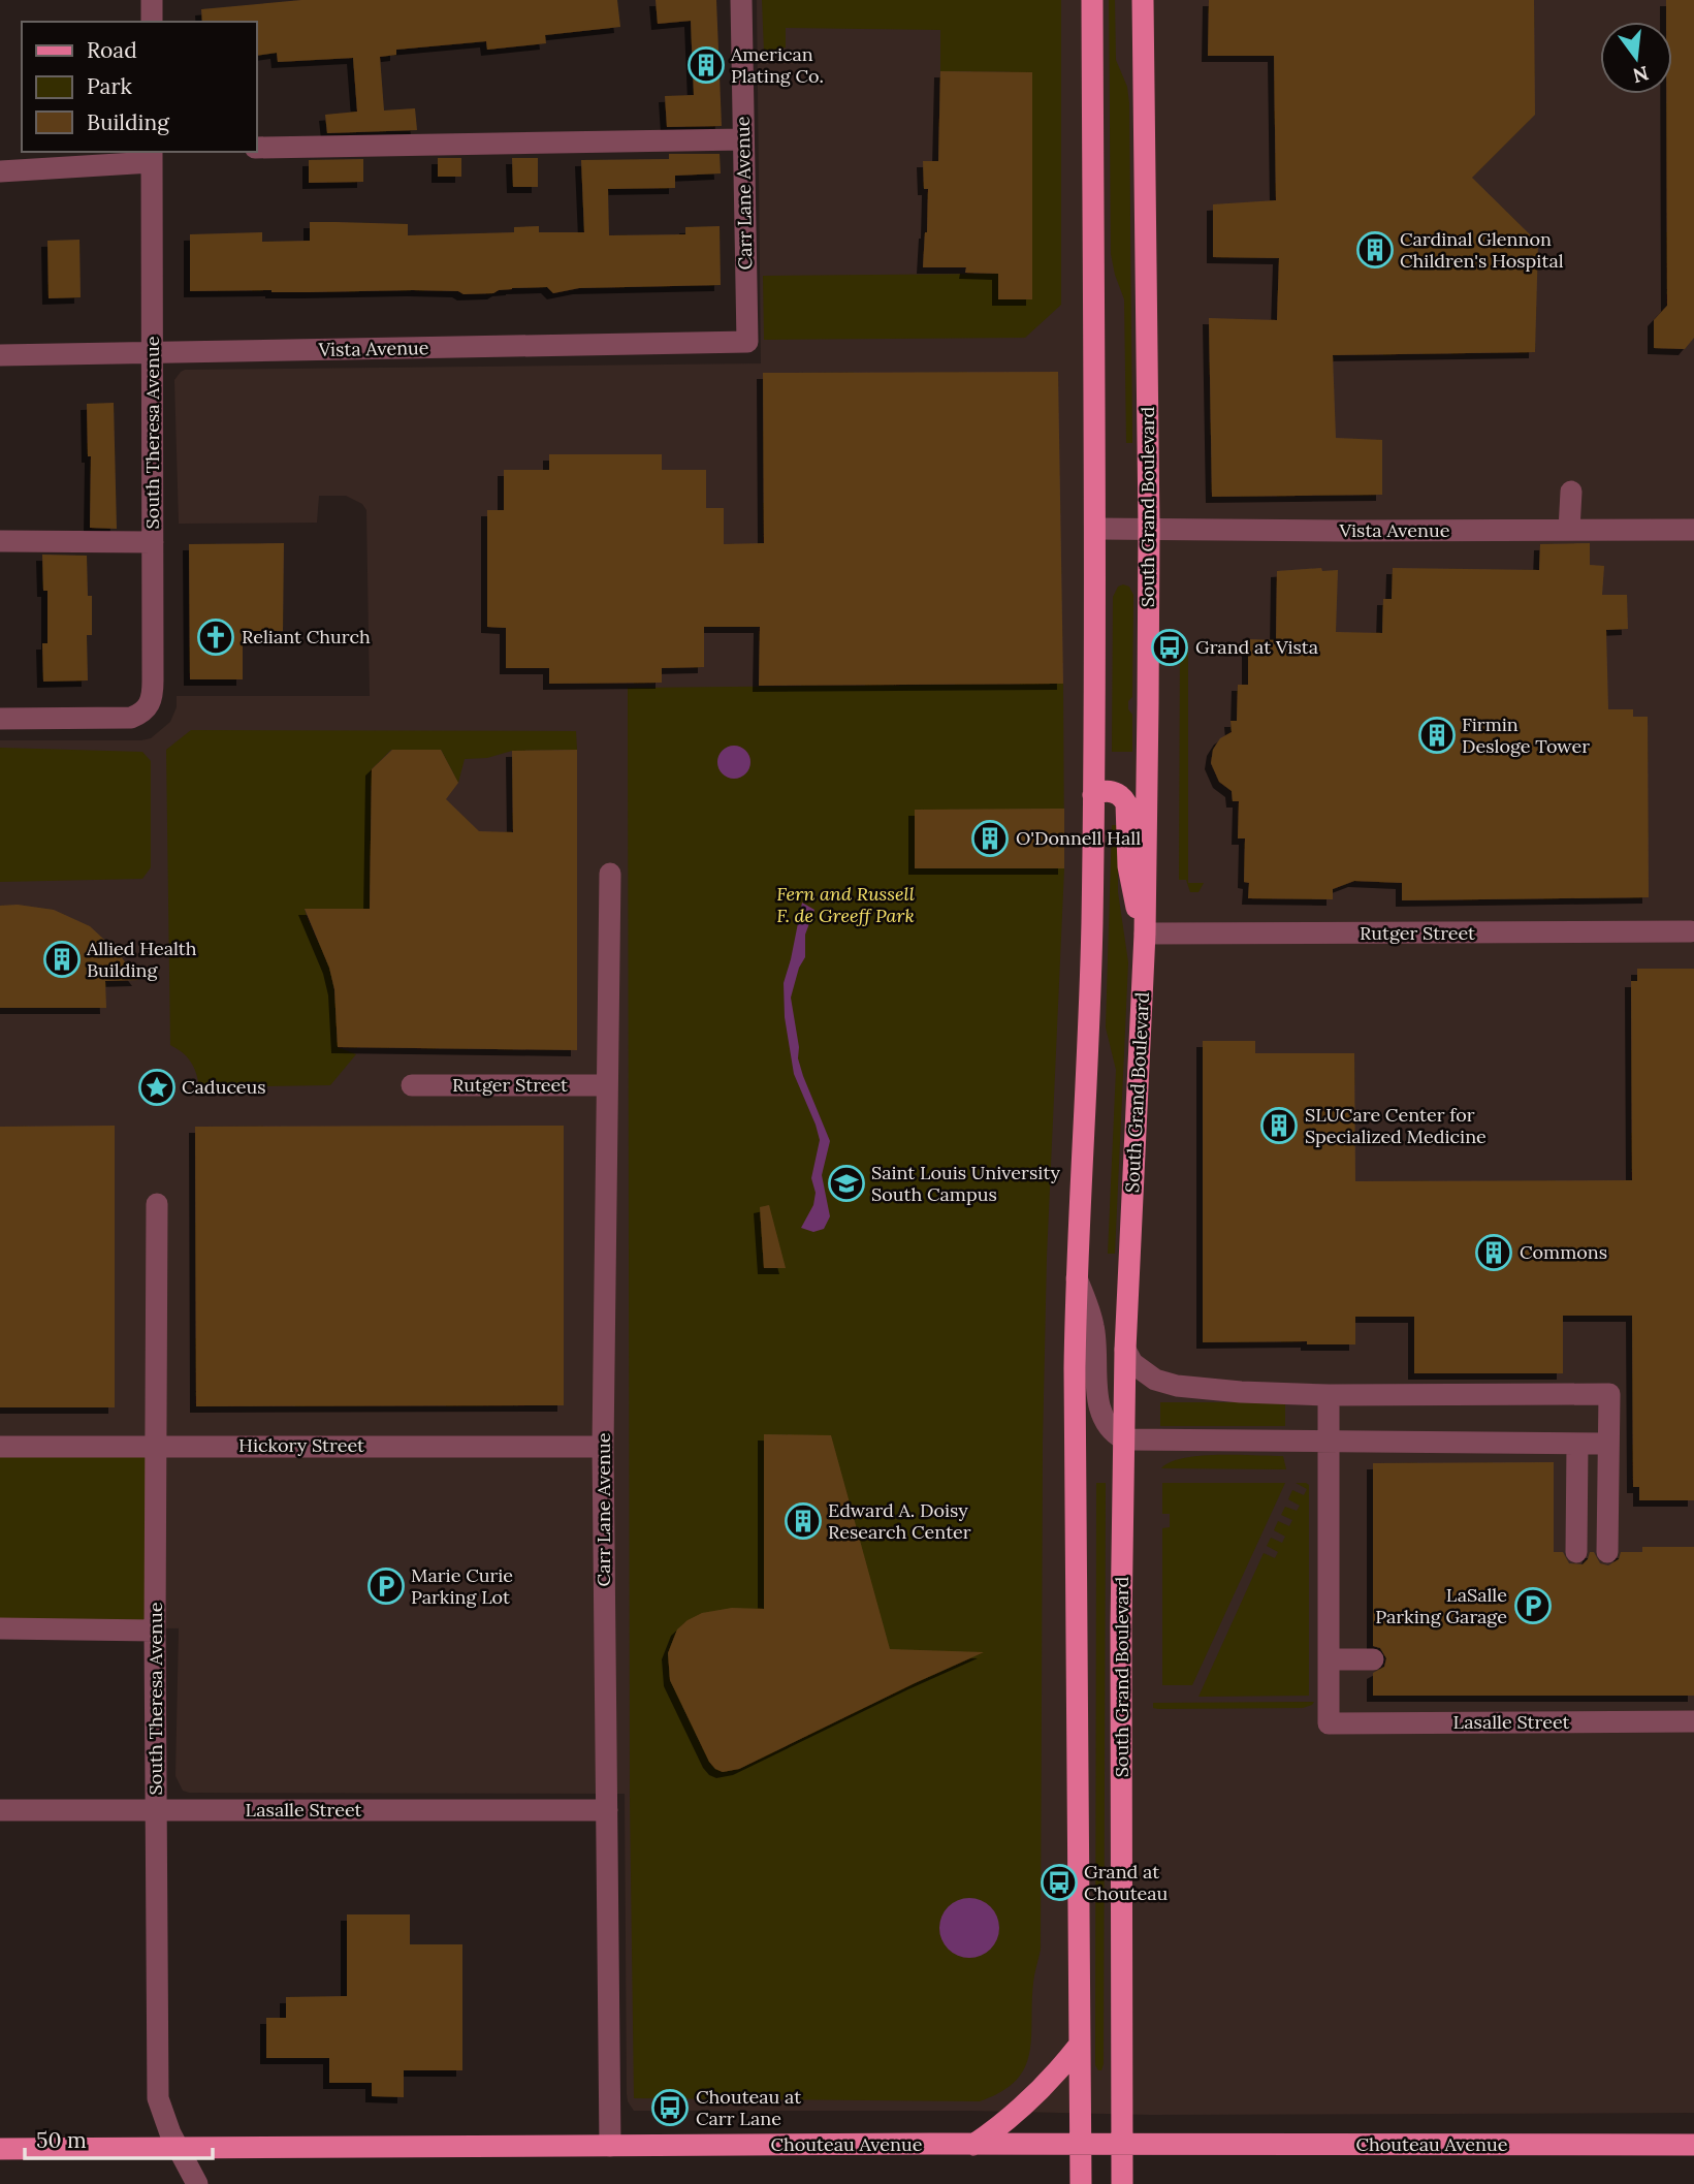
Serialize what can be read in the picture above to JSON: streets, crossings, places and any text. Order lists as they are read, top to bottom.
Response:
{
  "streets": {
    "main road": ["South Grand Boulevard", "Chouteau Avenue"],
    "street": [
      "Carr Lane Avenue",
      "Vista Avenue",
      "South Theresa Avenue",
      "Rutger Street",
      "Hickory Street",
      "Lasalle Street"
    ]
  },
  "crossings": [
    ["Carr Lane Avenue", "Vista Avenue"],
    ["Carr Lane Avenue", "Rutger Street"],
    ["Carr Lane Avenue", "Hickory Street"],
    ["Carr Lane Avenue", "Lasalle Street"],
    ["Carr Lane Avenue", "Chouteau Avenue"],
    ["Vista Avenue", "South Theresa Avenue"],
    ["Vista Avenue", "South Grand Boulevard"],
    ["South Theresa Avenue", "Hickory Street"],
    ["South Theresa Avenue", "Lasalle Street"],
    ["South Theresa Avenue", "Chouteau Avenue"],
    ["South Grand Boulevard", "Rutger Street"],
    ["South Grand Boulevard", "Chouteau Avenue"]
  ],
  "parks": ["Fern and Russell F. de Greeff Park"],
  "places": {
    "building": [
      "American Plating Co.",
      "Cardinal Glennon Children's Hospital",
      "Firmin Desloge Tower",
      "O'Donnell Hall",
      "Allied Health Building",
      "SLUCare Center for Specialized Medicine",
      "Commons",
      "Edward A. Doisy Research Center"
    ],
    "church": ["Reliant Church"],
    "bus stop": ["Grand at Vista", "Grand at Chouteau", "Chouteau at Carr Lane"],
    "place": ["Caduceus"],
    "school or university": ["Saint Louis University South Campus"],
    "parking": ["Marie Curie Parking Lot", "LaSalle Parking Garage"]
  },
  "legend": ["Road", "Park", "Building"],
  "scale_bar": "50 m",
  "north": "bottom"
}
